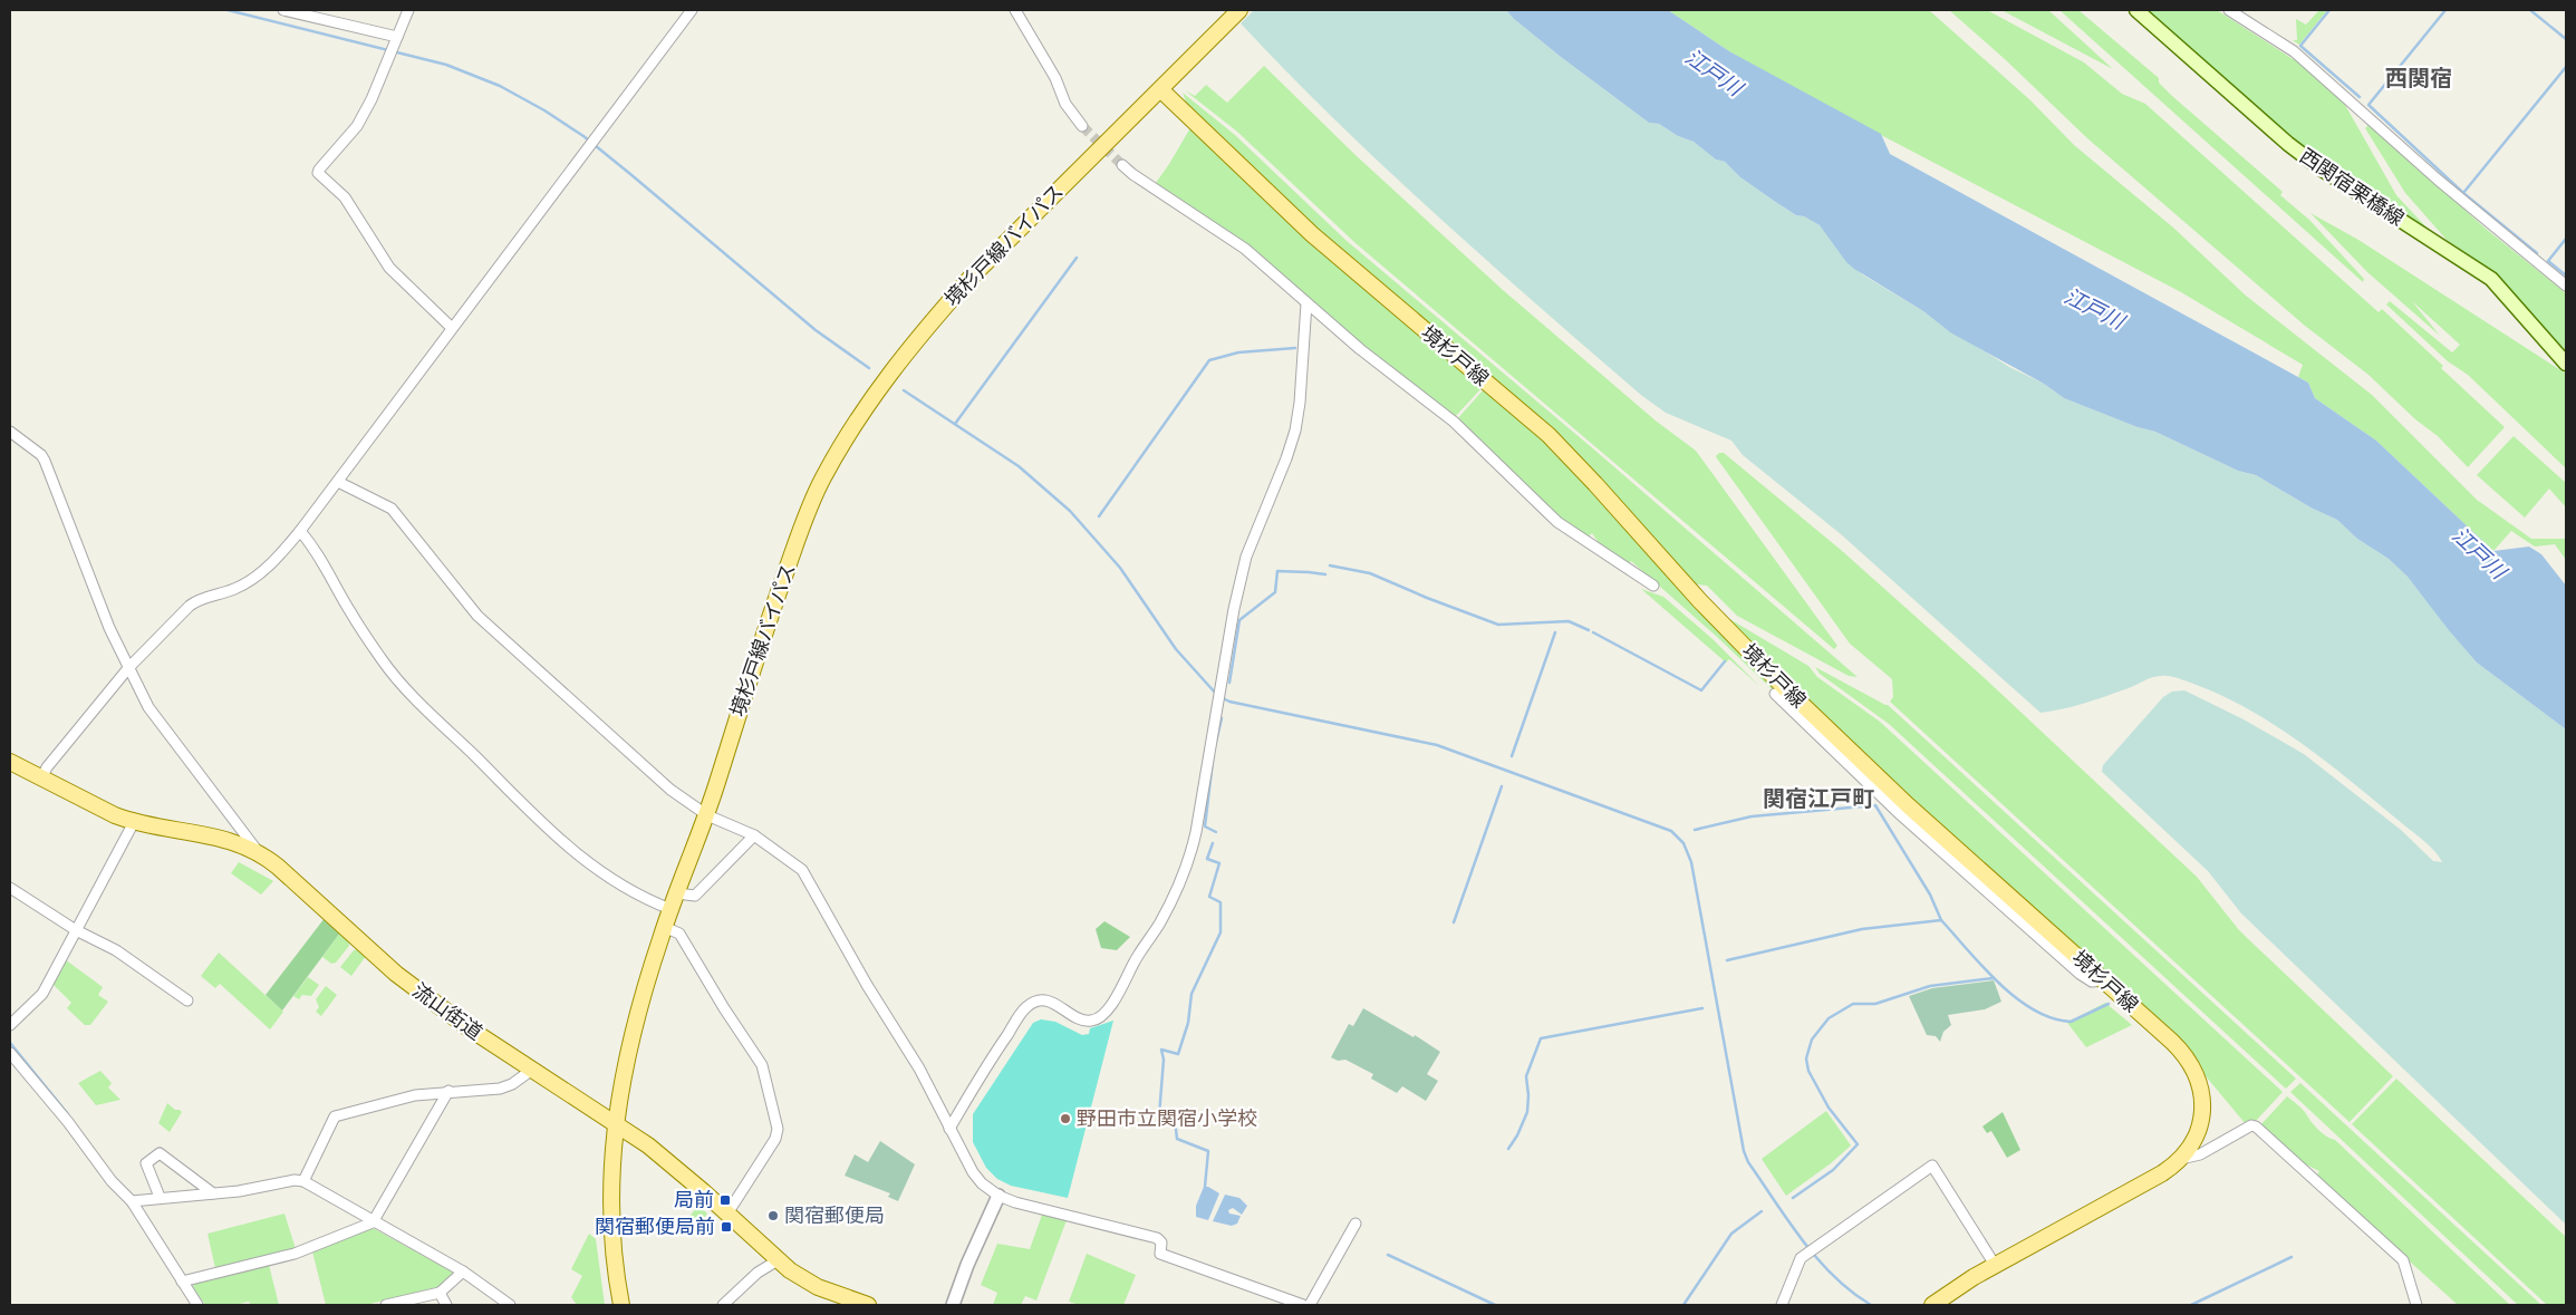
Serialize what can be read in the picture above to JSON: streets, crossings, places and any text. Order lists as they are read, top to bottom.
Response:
{
  "streets": {
    "main road": [
      "西関宿栗橋線",
      "境杉戸線バイパス",
      "境杉戸線",
      "流山街道"
    ]
  },
  "crossings": [
    ["境杉戸線バイパス", "境杉戸線"],
    ["境杉戸線バイパス", "流山街道"]
  ],
  "districts": ["西関宿", "関宿江戸町"],
  "water": ["江戸川"],
  "places": {
    "other": ["野田市立関宿小学校", "関宿郵便局"],
    "transit": ["局前", "関宿郵便局前"]
  }
}
